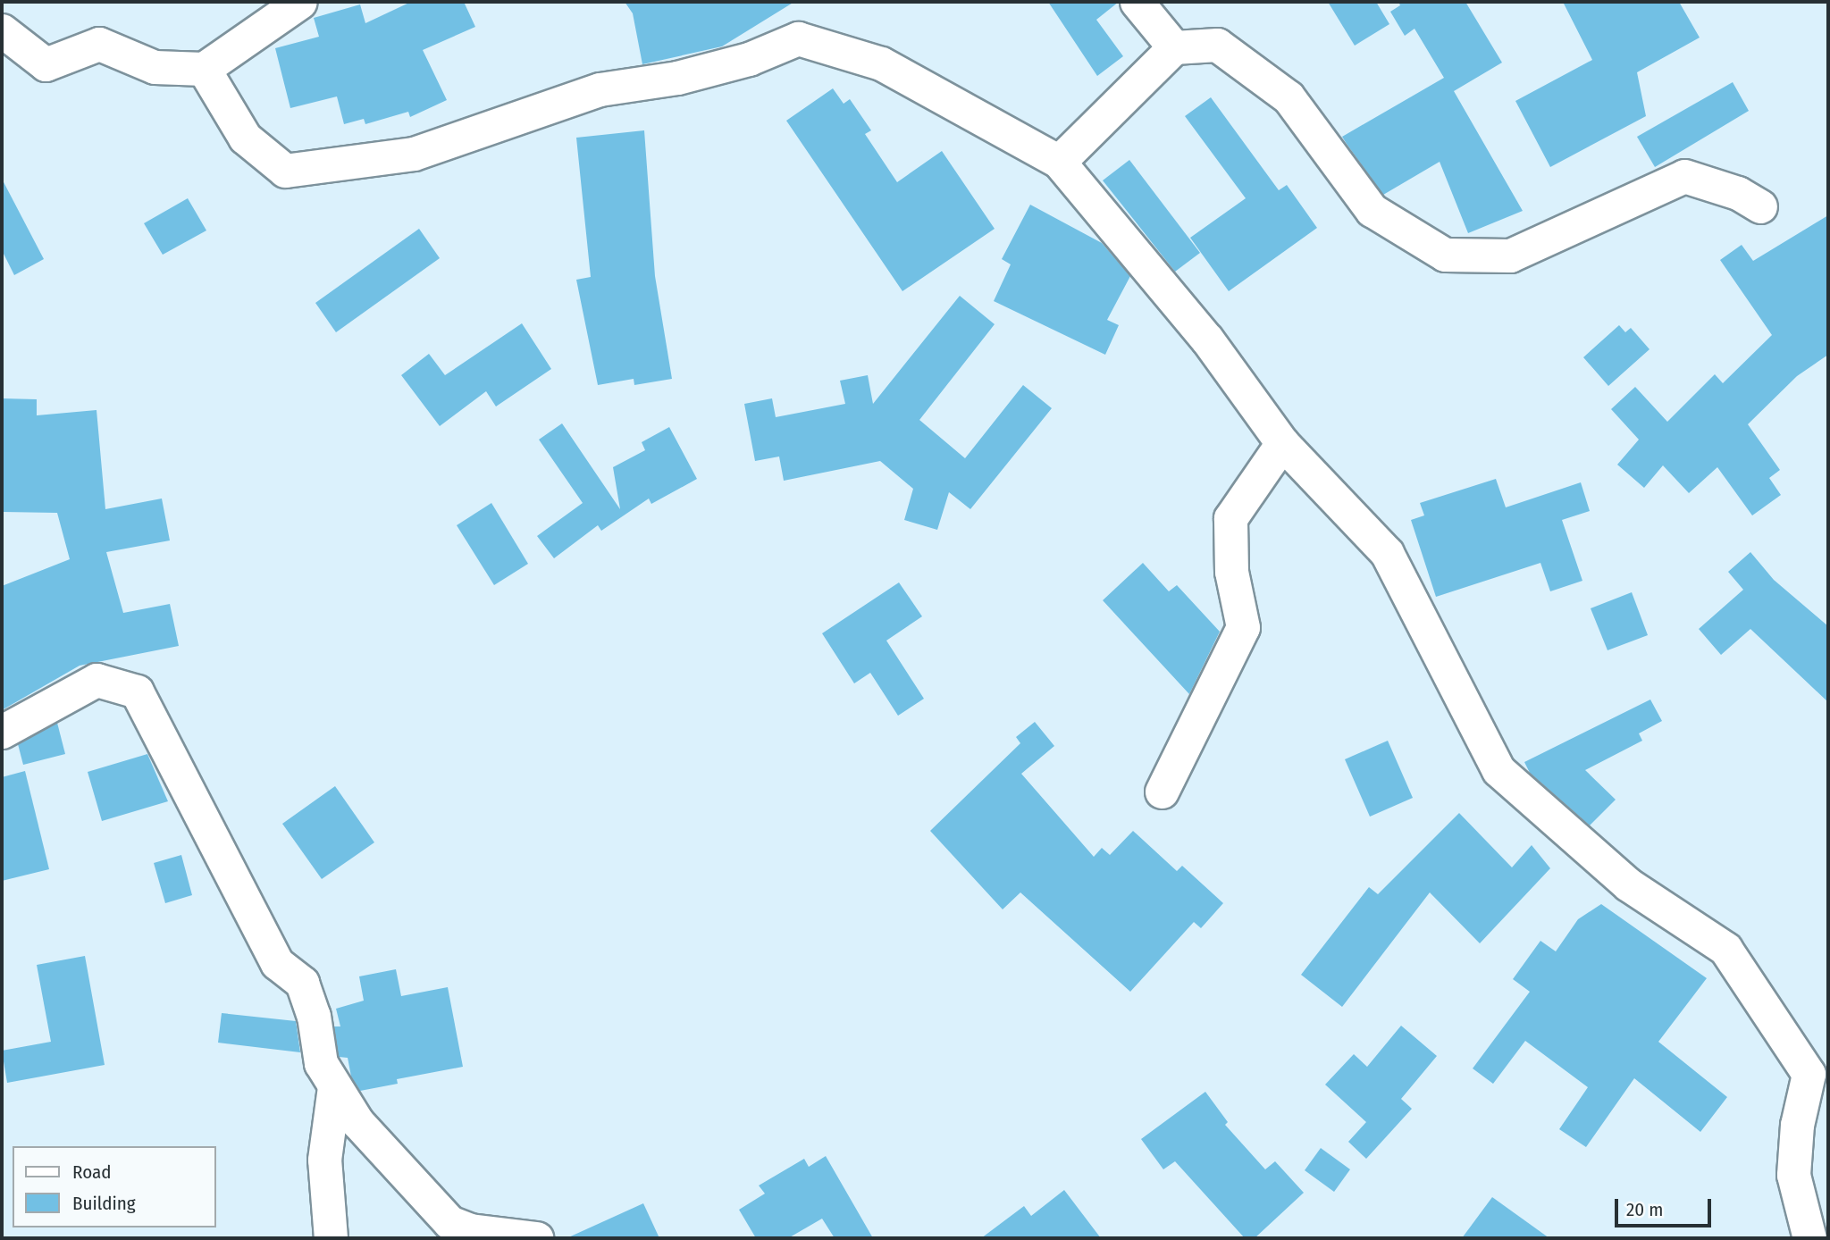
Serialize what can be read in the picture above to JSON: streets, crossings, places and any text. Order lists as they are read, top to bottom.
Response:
{
  "legend": ["Road", "Building"],
  "scale_bar": "20 m"
}
